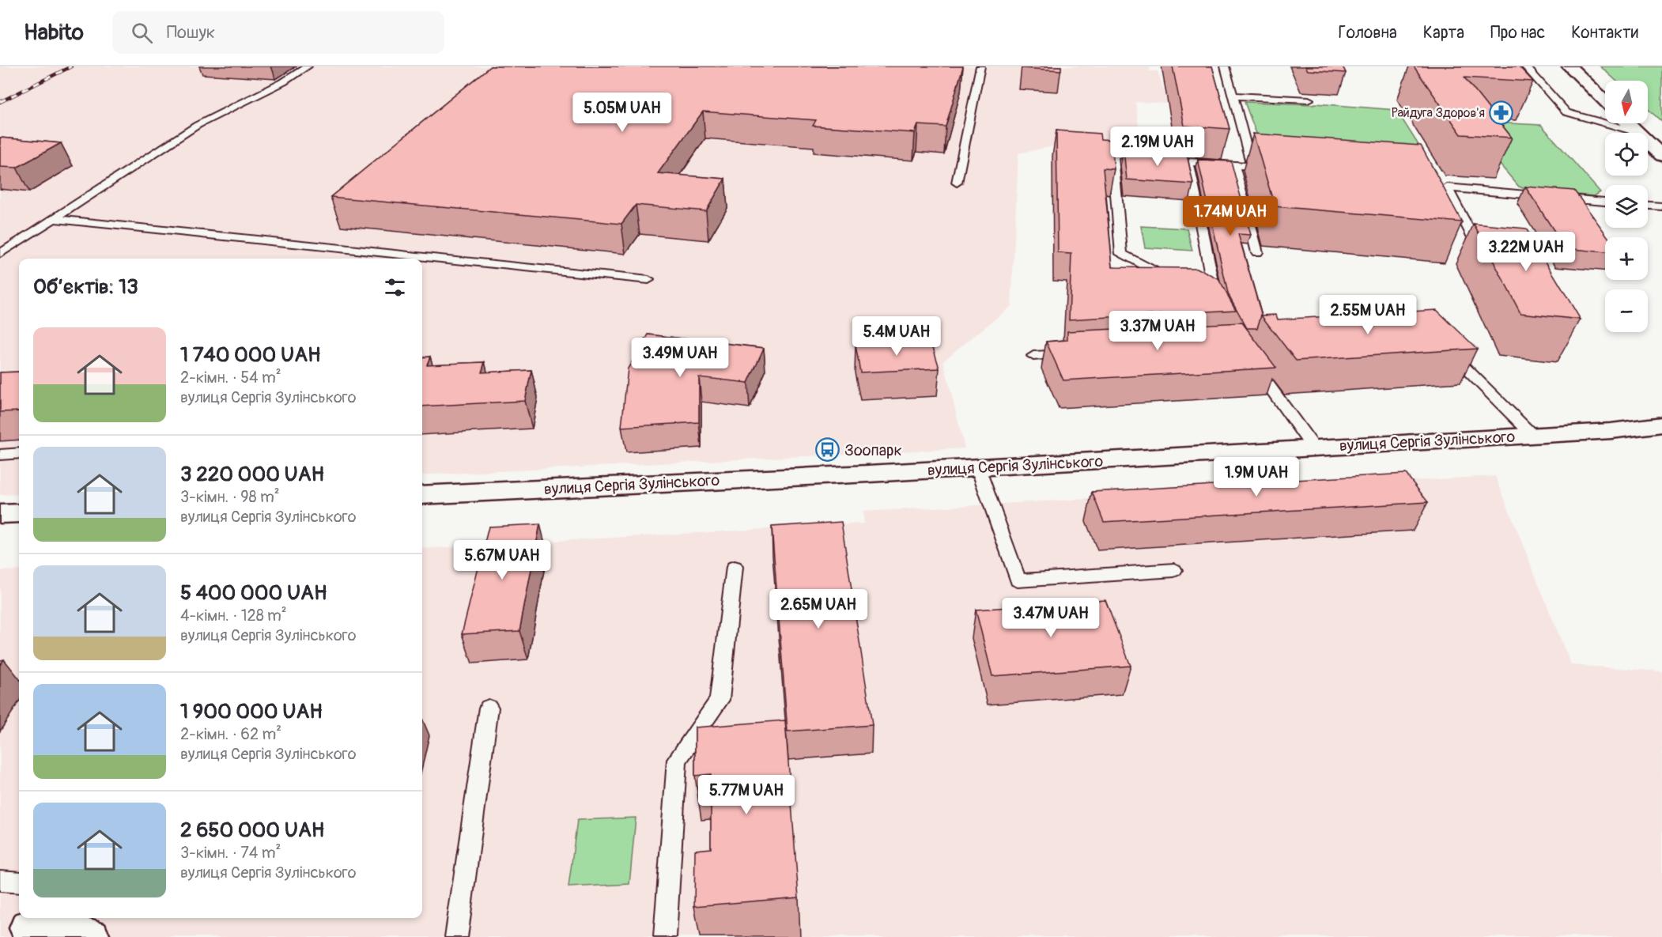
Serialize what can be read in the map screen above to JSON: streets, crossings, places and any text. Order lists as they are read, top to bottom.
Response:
{
  "streets": {
    "street": ["вулиця Сергія Зулінського"]
  },
  "places": {
    "pharmacy": ["Райдуга Здоров'я"],
    "bus stop": ["Зоопарк"]
  },
  "north": "bottom",
  "page": {
    "header": "Habito",
    "search": "Пошук",
    "nav": [
      "Головна",
      "Карта",
      "Про нас",
      "Контакти"
    ],
    "map_buttons": ["+", "−"],
    "price": [
      "5.05M UAH",
      "2.19M UAH",
      "1.74M UAH",
      "3.22M UAH",
      "2.55M UAH",
      "3.37M UAH",
      "5.4M UAH",
      "3.49M UAH",
      "1.9M UAH",
      "5.67M UAH",
      "2.65M UAH",
      "3.47M UAH",
      "5.77M UAH"
    ],
    "heading": "Об’єктів: 13",
    "list": [
      {
        "name": "1 740 000 UAH",
        "note": "2-кімн. · 54 m² · вулиця Сергія Зулінського"
      },
      {
        "name": "3 220 000 UAH",
        "note": "3-кімн. · 98 m² · вулиця Сергія Зулінського"
      },
      {
        "name": "5 400 000 UAH",
        "note": "4-кімн. · 128 m² · вулиця Сергія Зулінського"
      },
      {
        "name": "1 900 000 UAH",
        "note": "2-кімн. · 62 m² · вулиця Сергія Зулінського"
      },
      {
        "name": "2 650 000 UAH",
        "note": "3-кімн. · 74 m² · вулиця Сергія Зулінського"
      }
    ]
  }
}
